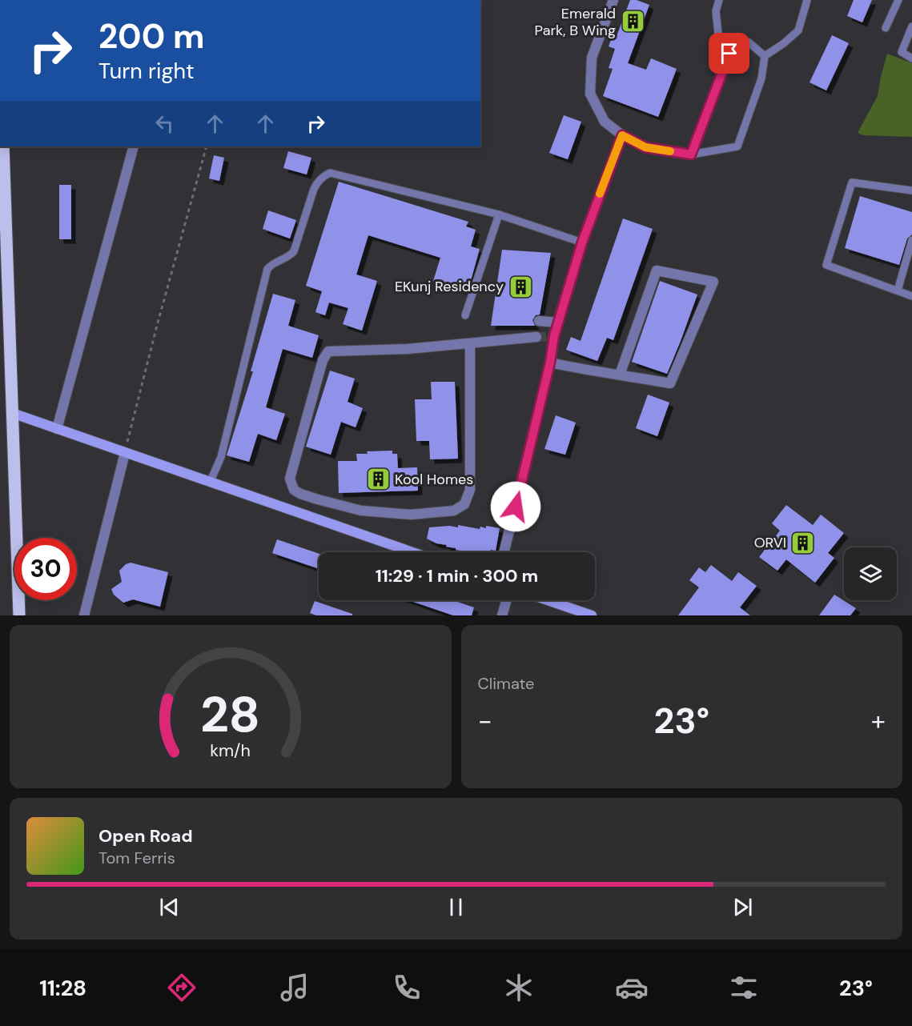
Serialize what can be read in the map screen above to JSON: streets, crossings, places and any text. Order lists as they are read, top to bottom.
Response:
{
  "places": {
    "building": [
      "Emerald Park, B Wing",
      "EKunj Residency",
      "Kool Homes",
      "ORVI"
    ]
  },
  "page": {
    "turn": ["200 m", "Turn right"],
    "limit": "30",
    "trip": "11:29 · 1 min · 300 m",
    "tile": "Climate",
    "heat": ["−", "23°", "+"],
    "song": ["Open Road", "Tom Ferris"],
    "tabs": ["11:28", "23°"],
    "gauge": ["28", "km/h"]
  }
}
